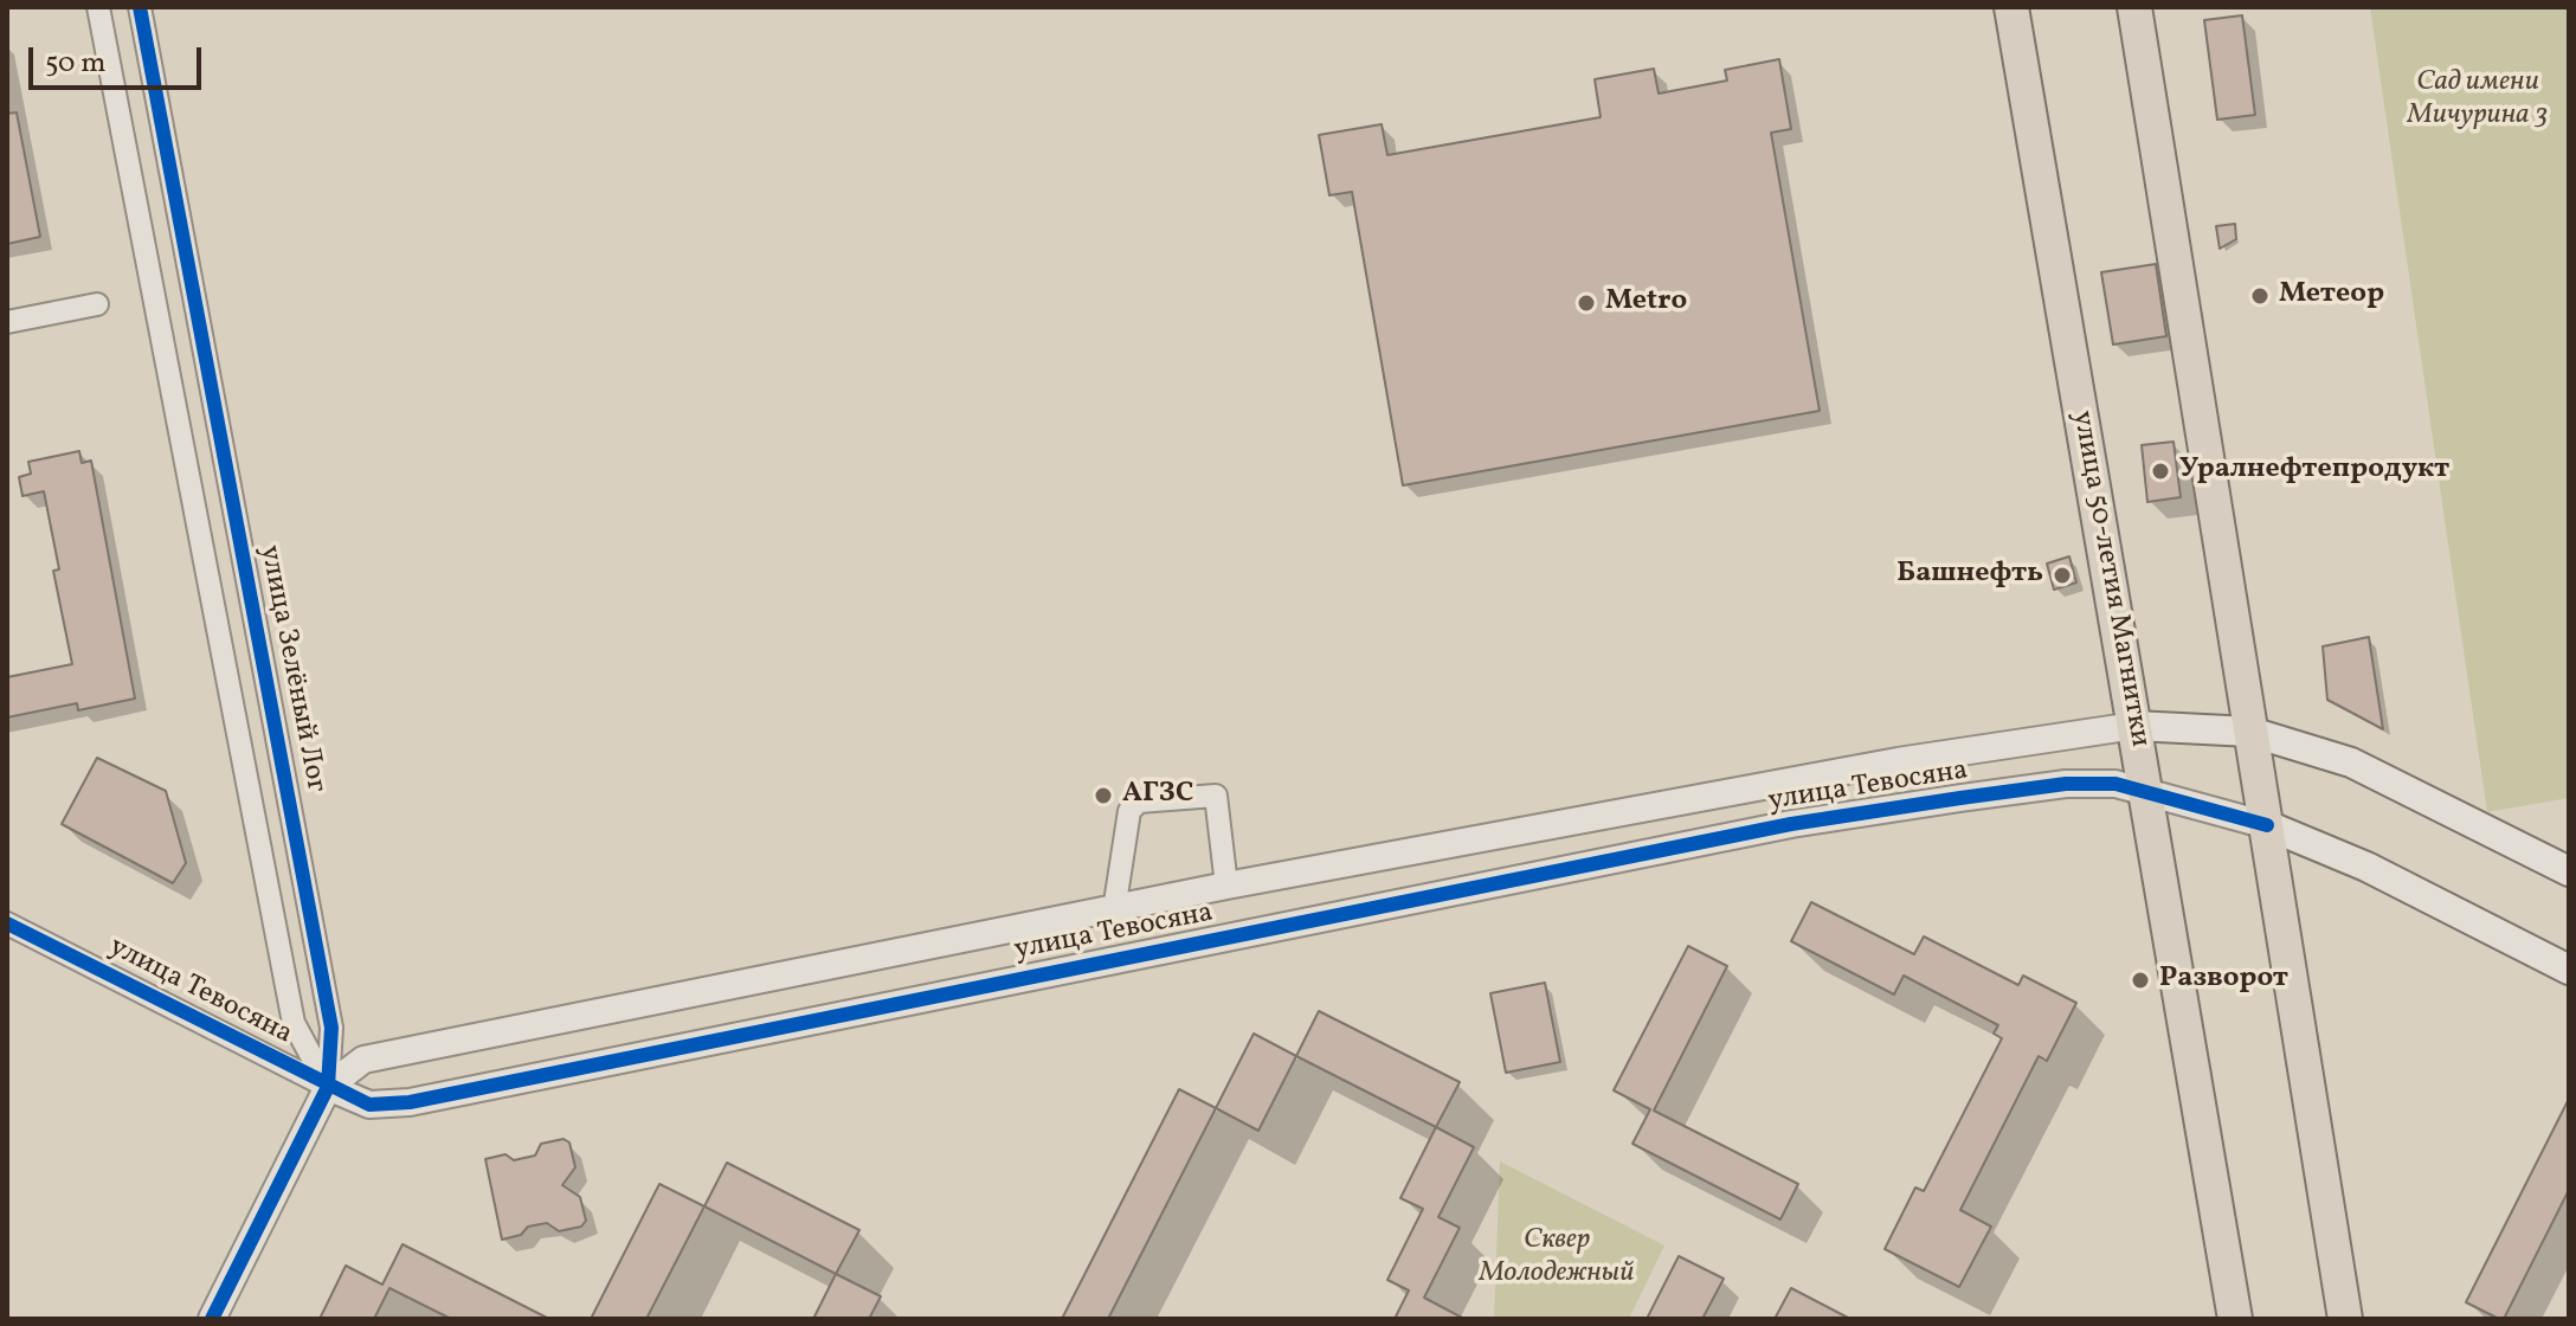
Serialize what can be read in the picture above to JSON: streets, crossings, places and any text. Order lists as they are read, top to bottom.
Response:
{
  "streets": {
    "main road": ["улица 50-летия Магнитки", "улица Тевосяна"],
    "street": ["улица Зелёный Лог"]
  },
  "crossings": [
    ["улица 50-летия Магнитки", "улица Тевосяна"],
    ["улица Зелёный Лог", "улица Тевосяна"]
  ],
  "parks": ["Сад имени Мичурина 3", "Сквер Молодежный"],
  "places": [
    "Метеор",
    "Metro",
    "Уралнефтепродукт",
    "Башнефть",
    "АГЗС",
    "Разворот"
  ],
  "scale_bar": "50 m"
}
